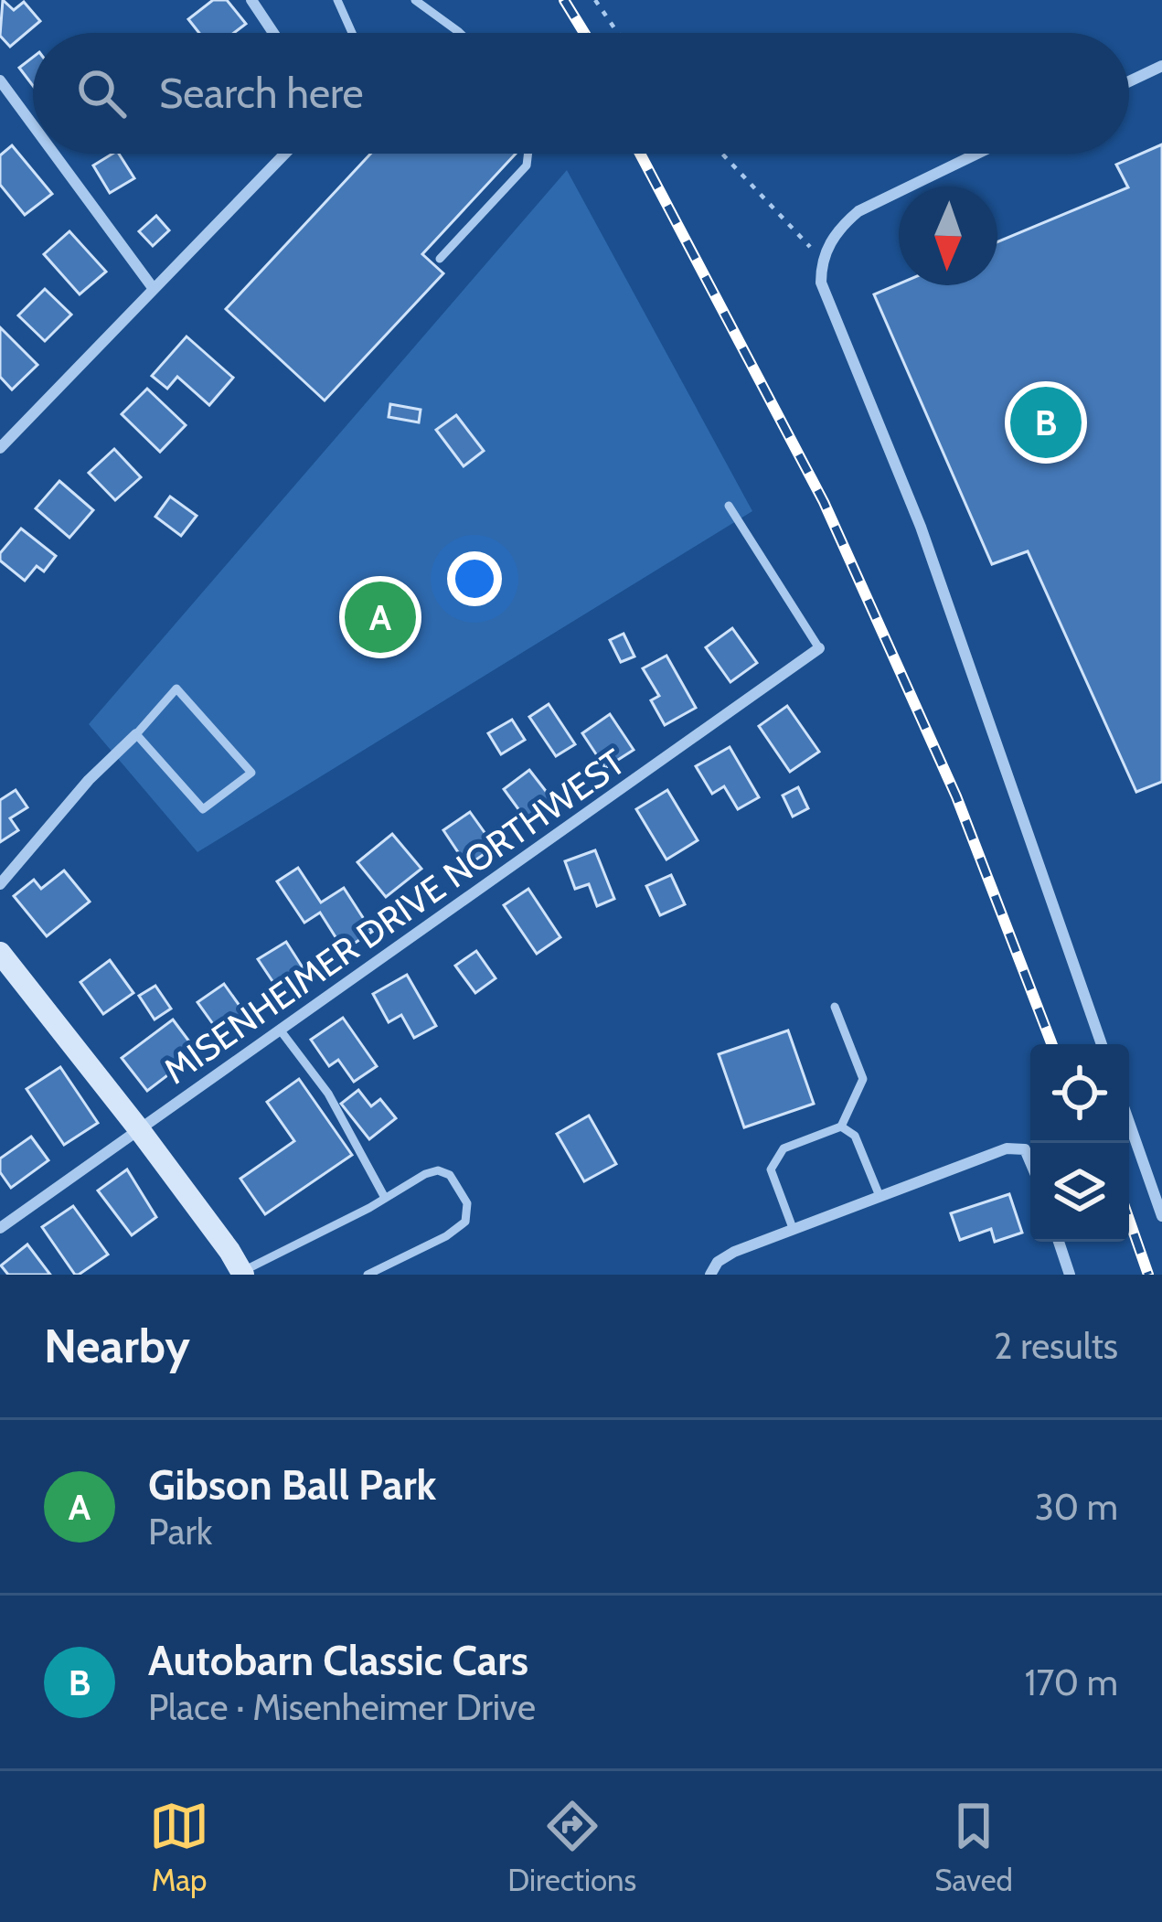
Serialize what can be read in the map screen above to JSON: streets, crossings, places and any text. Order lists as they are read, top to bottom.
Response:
{
  "streets": {
    "street": ["MISENHEIMER DRIVE NORTHWEST"]
  },
  "north": "bottom",
  "page": {
    "search": "Search here",
    "pins": ["B", "A"],
    "heading": ["Nearby", "2 results"],
    "list": [
      {
        "mark": "A",
        "name": "Gibson Ball Park",
        "note": "Park",
        "value": "30 m"
      },
      {
        "mark": "B",
        "name": "Autobarn Classic Cars",
        "note": "Place · Misenheimer Drive",
        "value": "170 m"
      }
    ],
    "nav": ["Map", "Directions", "Saved"]
  }
}
